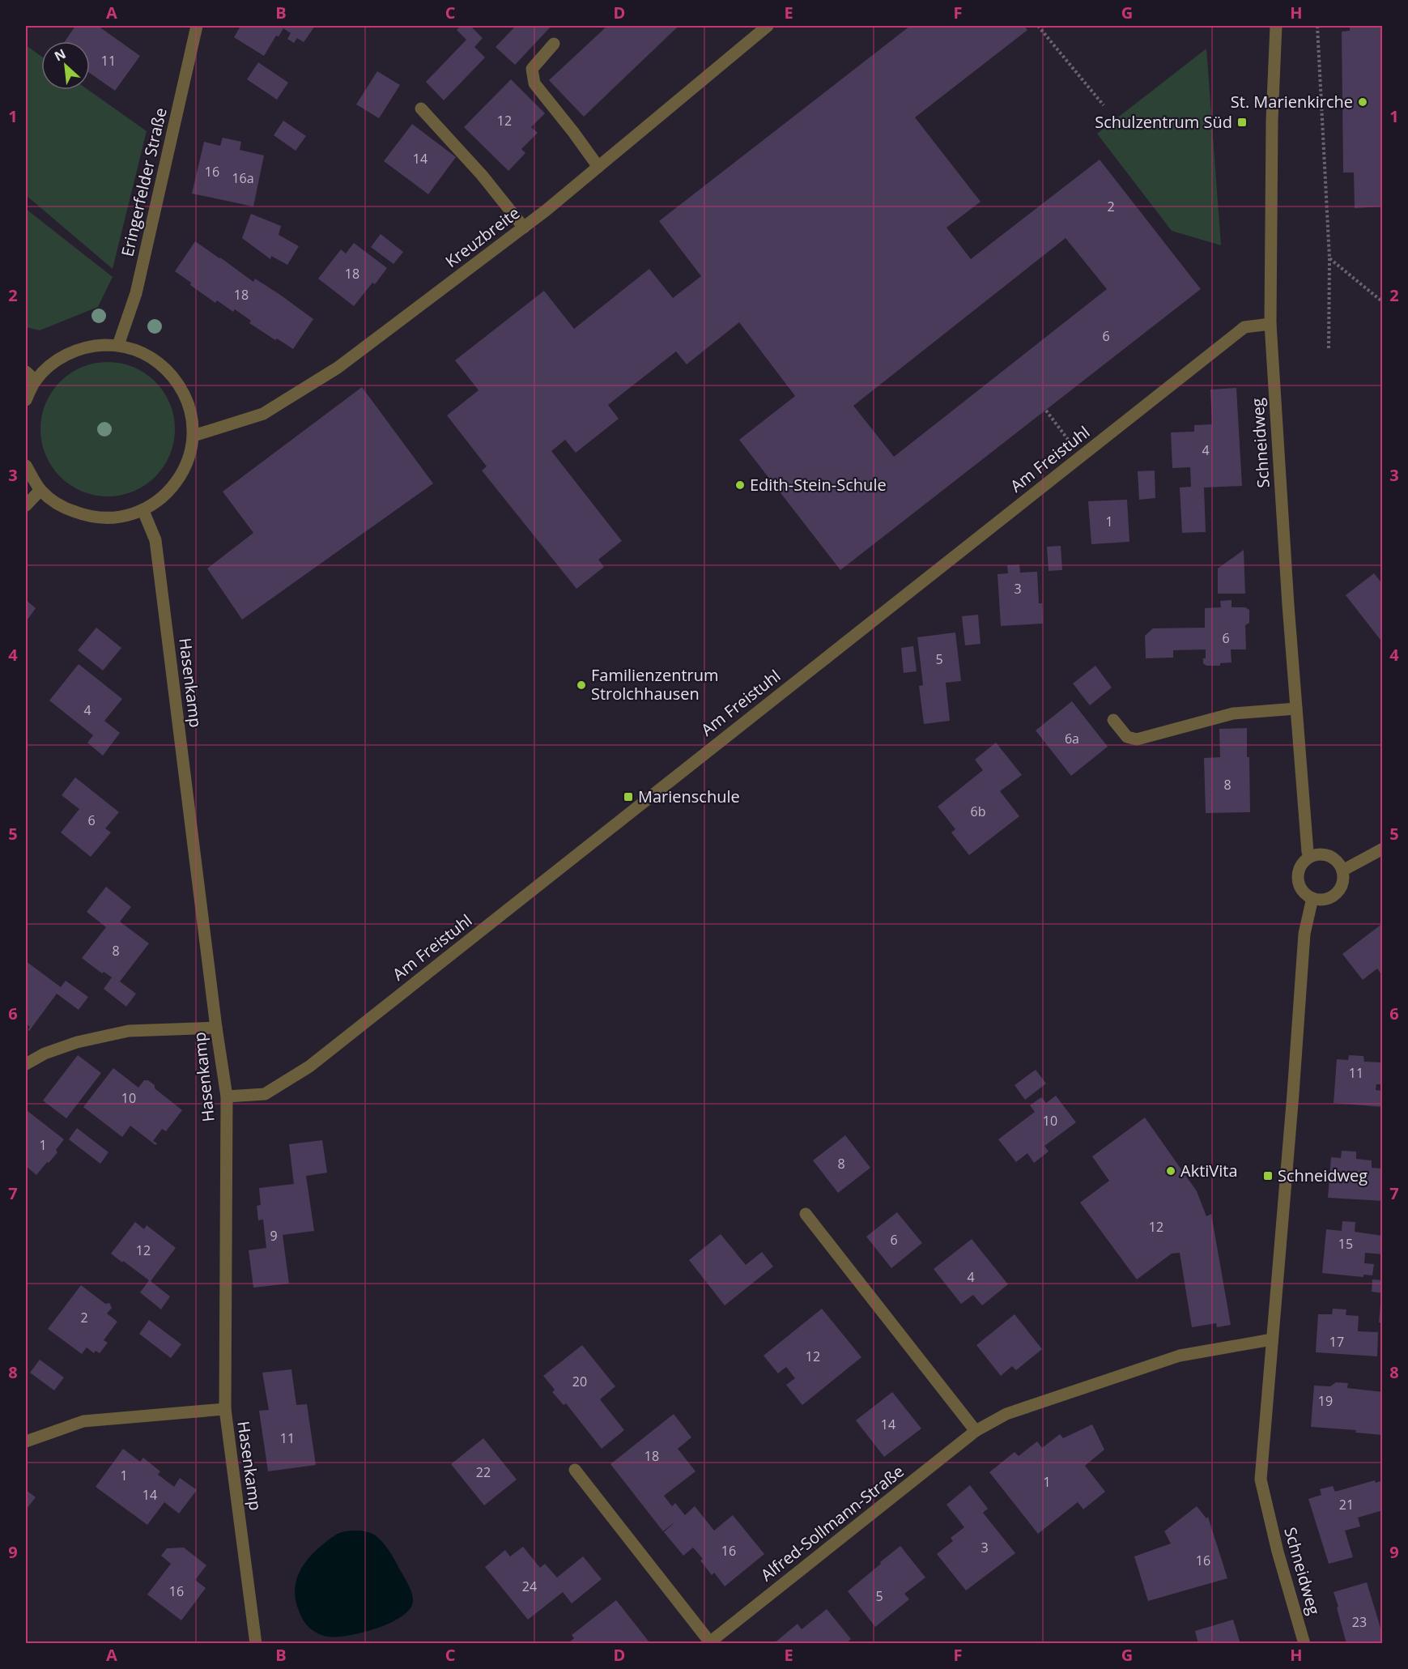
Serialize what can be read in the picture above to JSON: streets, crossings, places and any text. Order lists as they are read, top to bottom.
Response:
{
  "streets": {
    "street": [
      "Eringerfelder Straße",
      "Kreuzbreite",
      "Schneidweg",
      "Am Freistuhl",
      "Hasenkamp",
      "Alfred-Sollmann-Straße"
    ]
  },
  "crossings": [
    ["Schneidweg", "Am Freistuhl"],
    ["Schneidweg", "Alfred-Sollmann-Straße"],
    ["Am Freistuhl", "Hasenkamp"]
  ],
  "places": {
    "other": [
      "St. Marienkirche",
      "Edith-Stein-Schule",
      "Familienzentrum Strolchhausen",
      "AktiVita"
    ],
    "transit": ["Schulzentrum Süd", "Marienschule", "Schneidweg"]
  },
  "house_numbers": [
    "11",
    "12",
    "14",
    "16",
    "16a",
    "2",
    "18",
    "18",
    "6",
    "4",
    "1",
    "3",
    "6",
    "5",
    "4",
    "6a",
    "8",
    "6b",
    "6",
    "8",
    "11",
    "10",
    "10",
    "1",
    "8",
    "12",
    "9",
    "6",
    "15",
    "12",
    "4",
    "2",
    "17",
    "12",
    "20",
    "19",
    "14",
    "11",
    "18",
    "22",
    "1",
    "1",
    "14",
    "21",
    "3",
    "16",
    "16",
    "24",
    "16",
    "5",
    "23"
  ],
  "north": "top left",
  "grid": {
    "columns": [
      "A",
      "B",
      "C",
      "D",
      "E",
      "F",
      "G",
      "H"
    ],
    "rows": [
      "1",
      "2",
      "3",
      "4",
      "5",
      "6",
      "7",
      "8",
      "9"
    ]
  }
}
